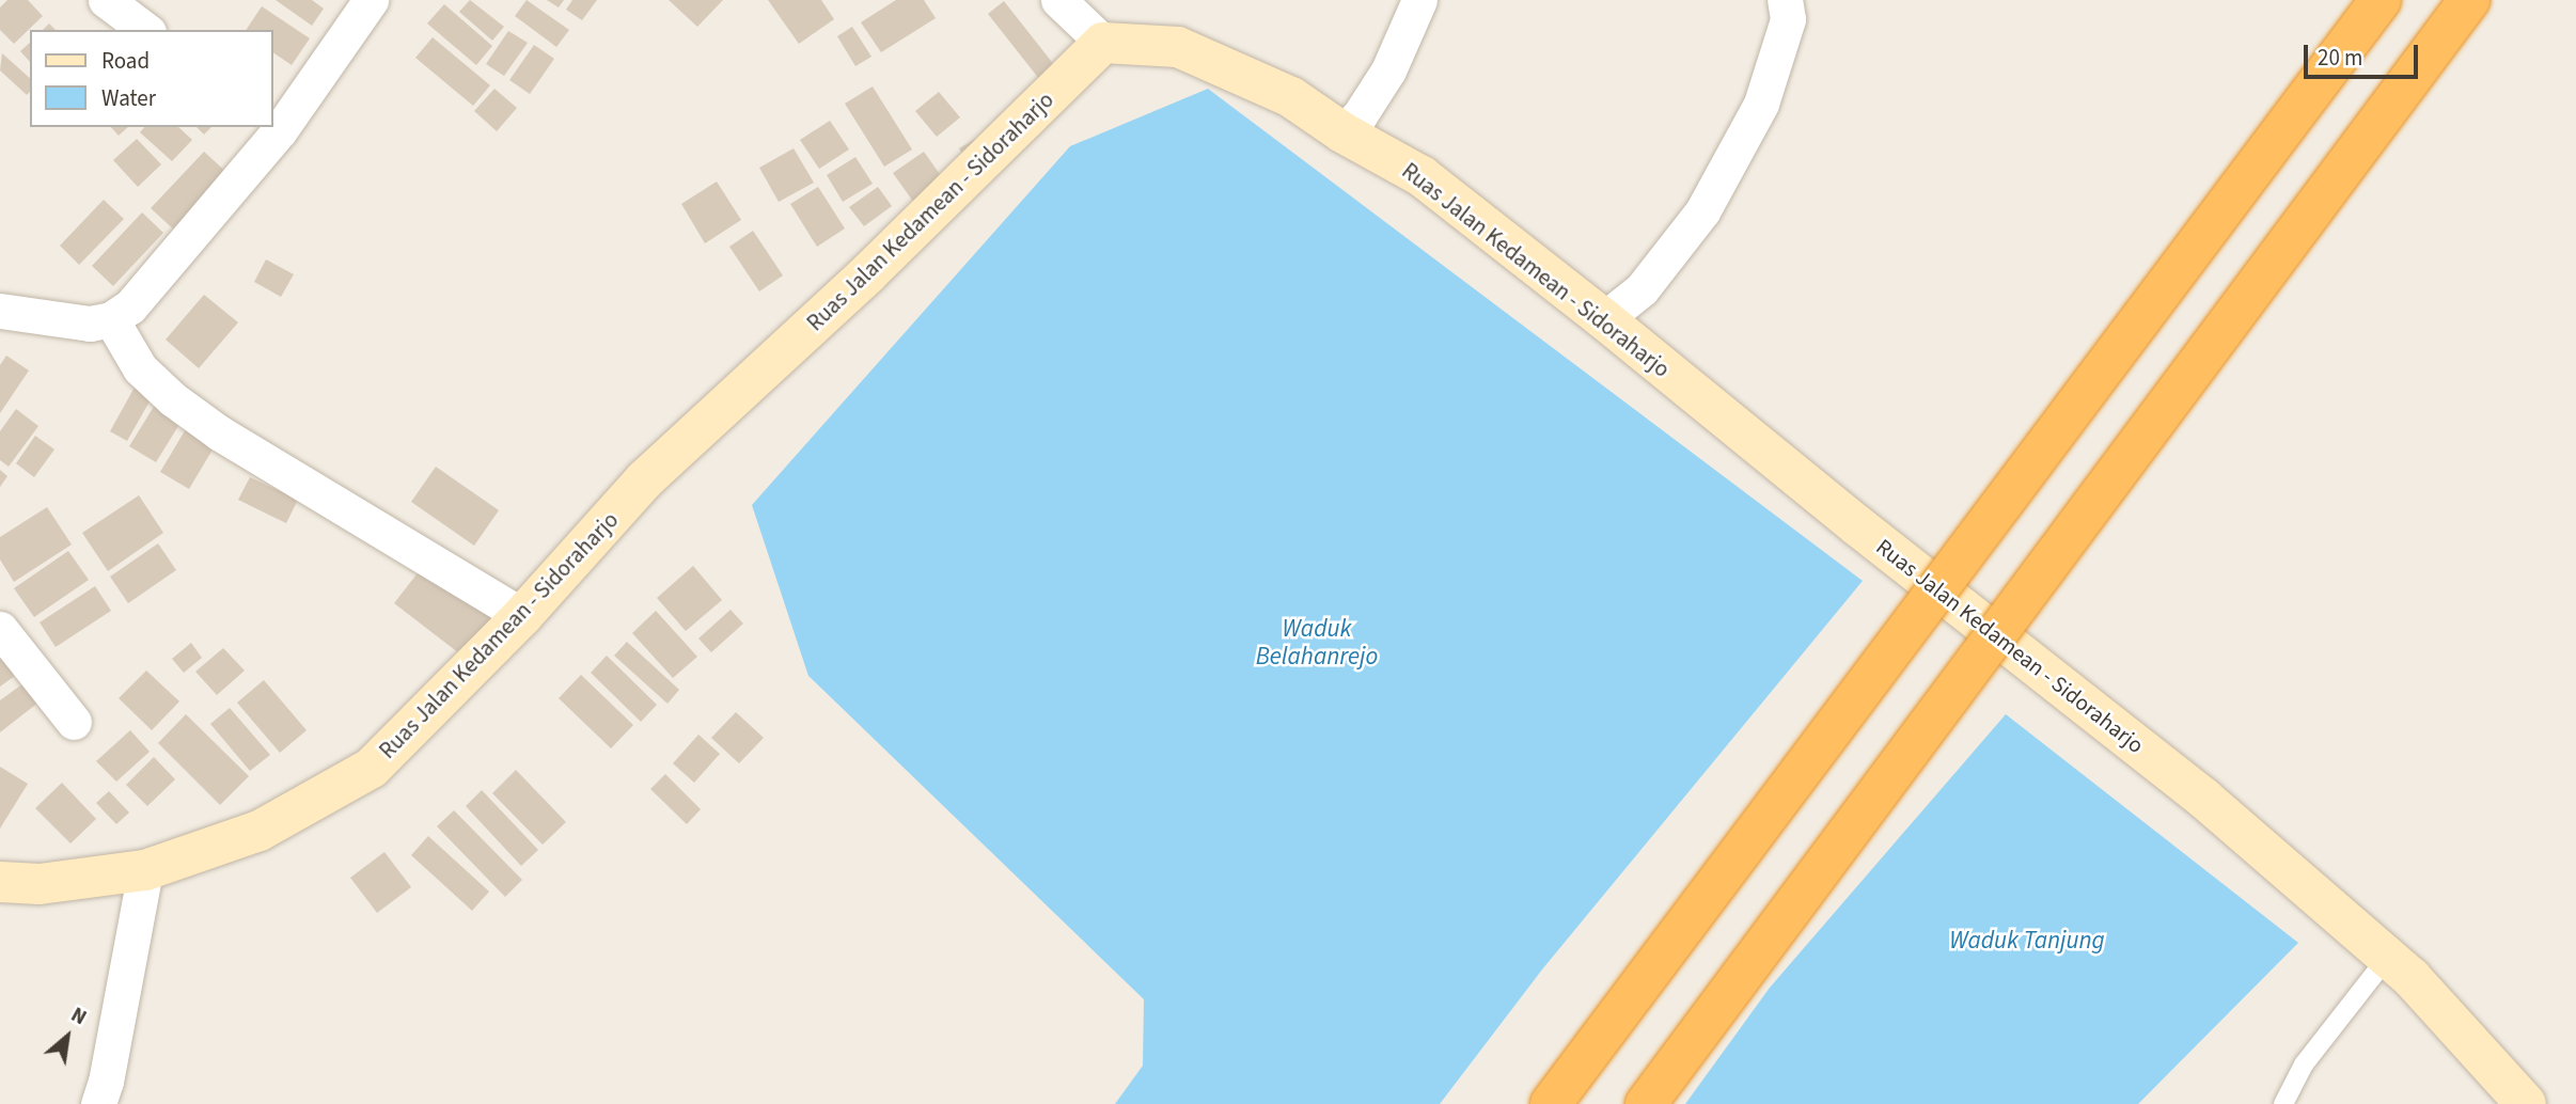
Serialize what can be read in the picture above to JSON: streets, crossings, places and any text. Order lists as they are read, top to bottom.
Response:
{
  "streets": {
    "main road": ["Ruas Jalan Kedamean - Sidoraharjo"]
  },
  "water": ["Waduk Belahanrejo", "Waduk Tanjung"],
  "legend": ["Road", "Water"],
  "scale_bar": "20 m",
  "north": "top right"
}
